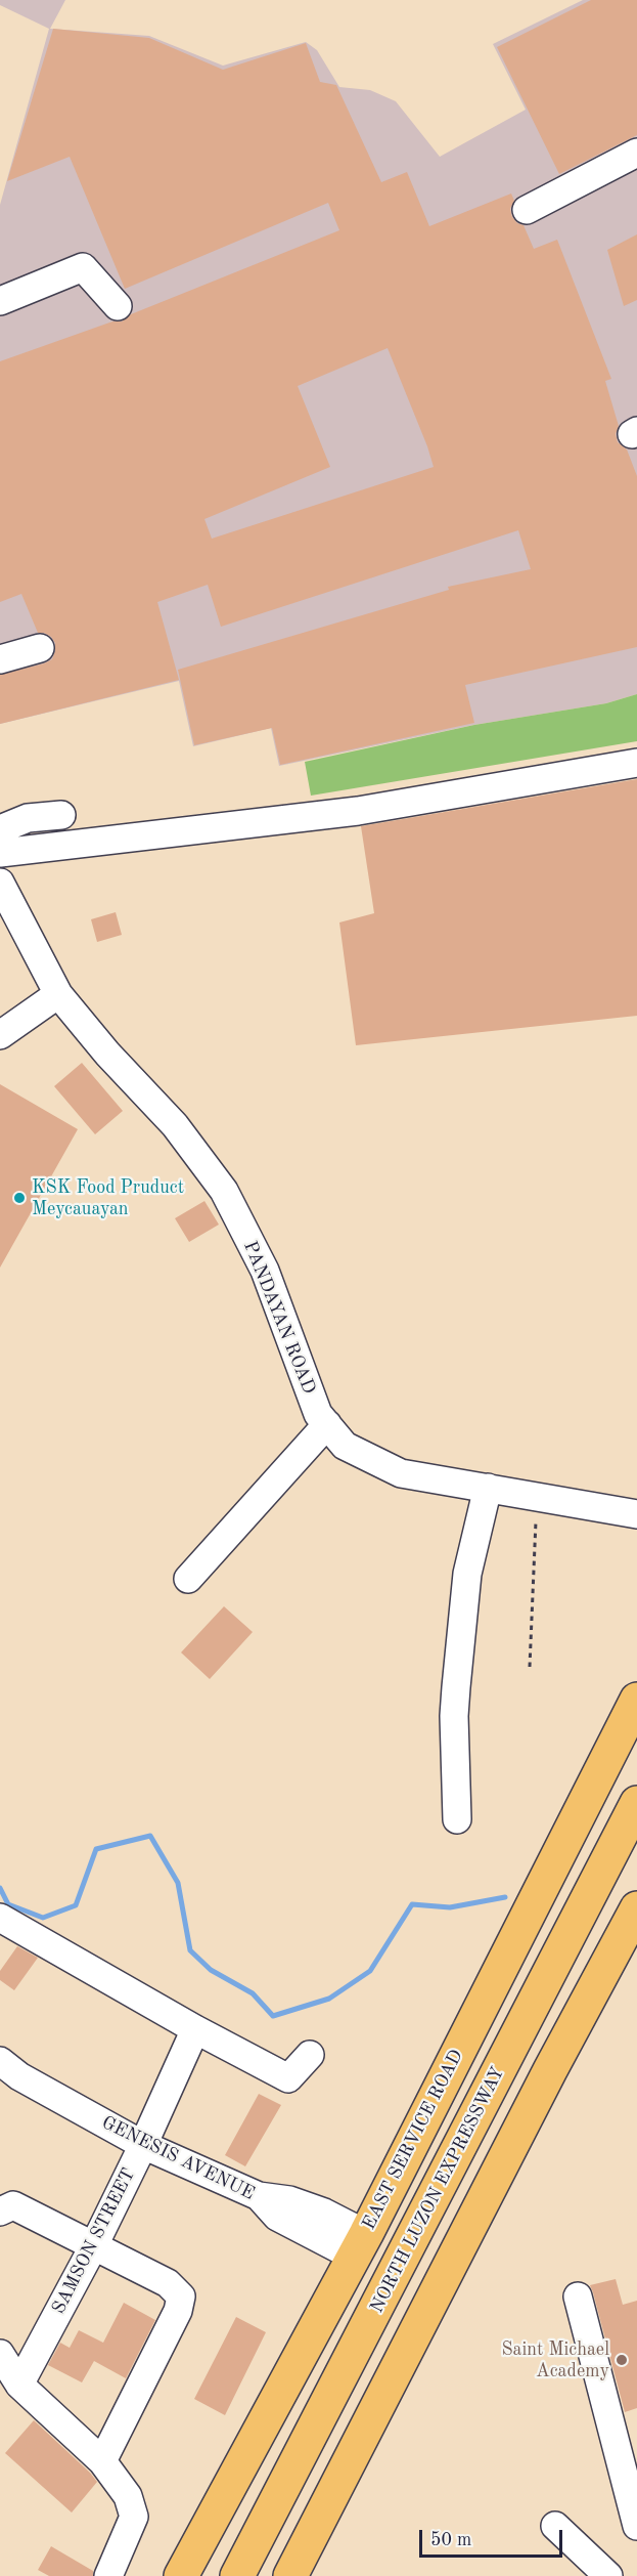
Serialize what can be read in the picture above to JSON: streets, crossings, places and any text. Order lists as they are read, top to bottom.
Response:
{
  "streets": {
    "main road": ["EAST SERVICE ROAD", "NORTH LUZON EXPRESSWAY"],
    "street": ["PANDAYAN ROAD", "GENESIS AVENUE", "SAMSON STREET"]
  },
  "crossings": [
    ["EAST SERVICE ROAD", "GENESIS AVENUE"],
    ["GENESIS AVENUE", "SAMSON STREET"]
  ],
  "places": ["KSK Food Pruduct Meycauayan", "Saint Michael Academy"],
  "scale_bar": "50 m"
}
